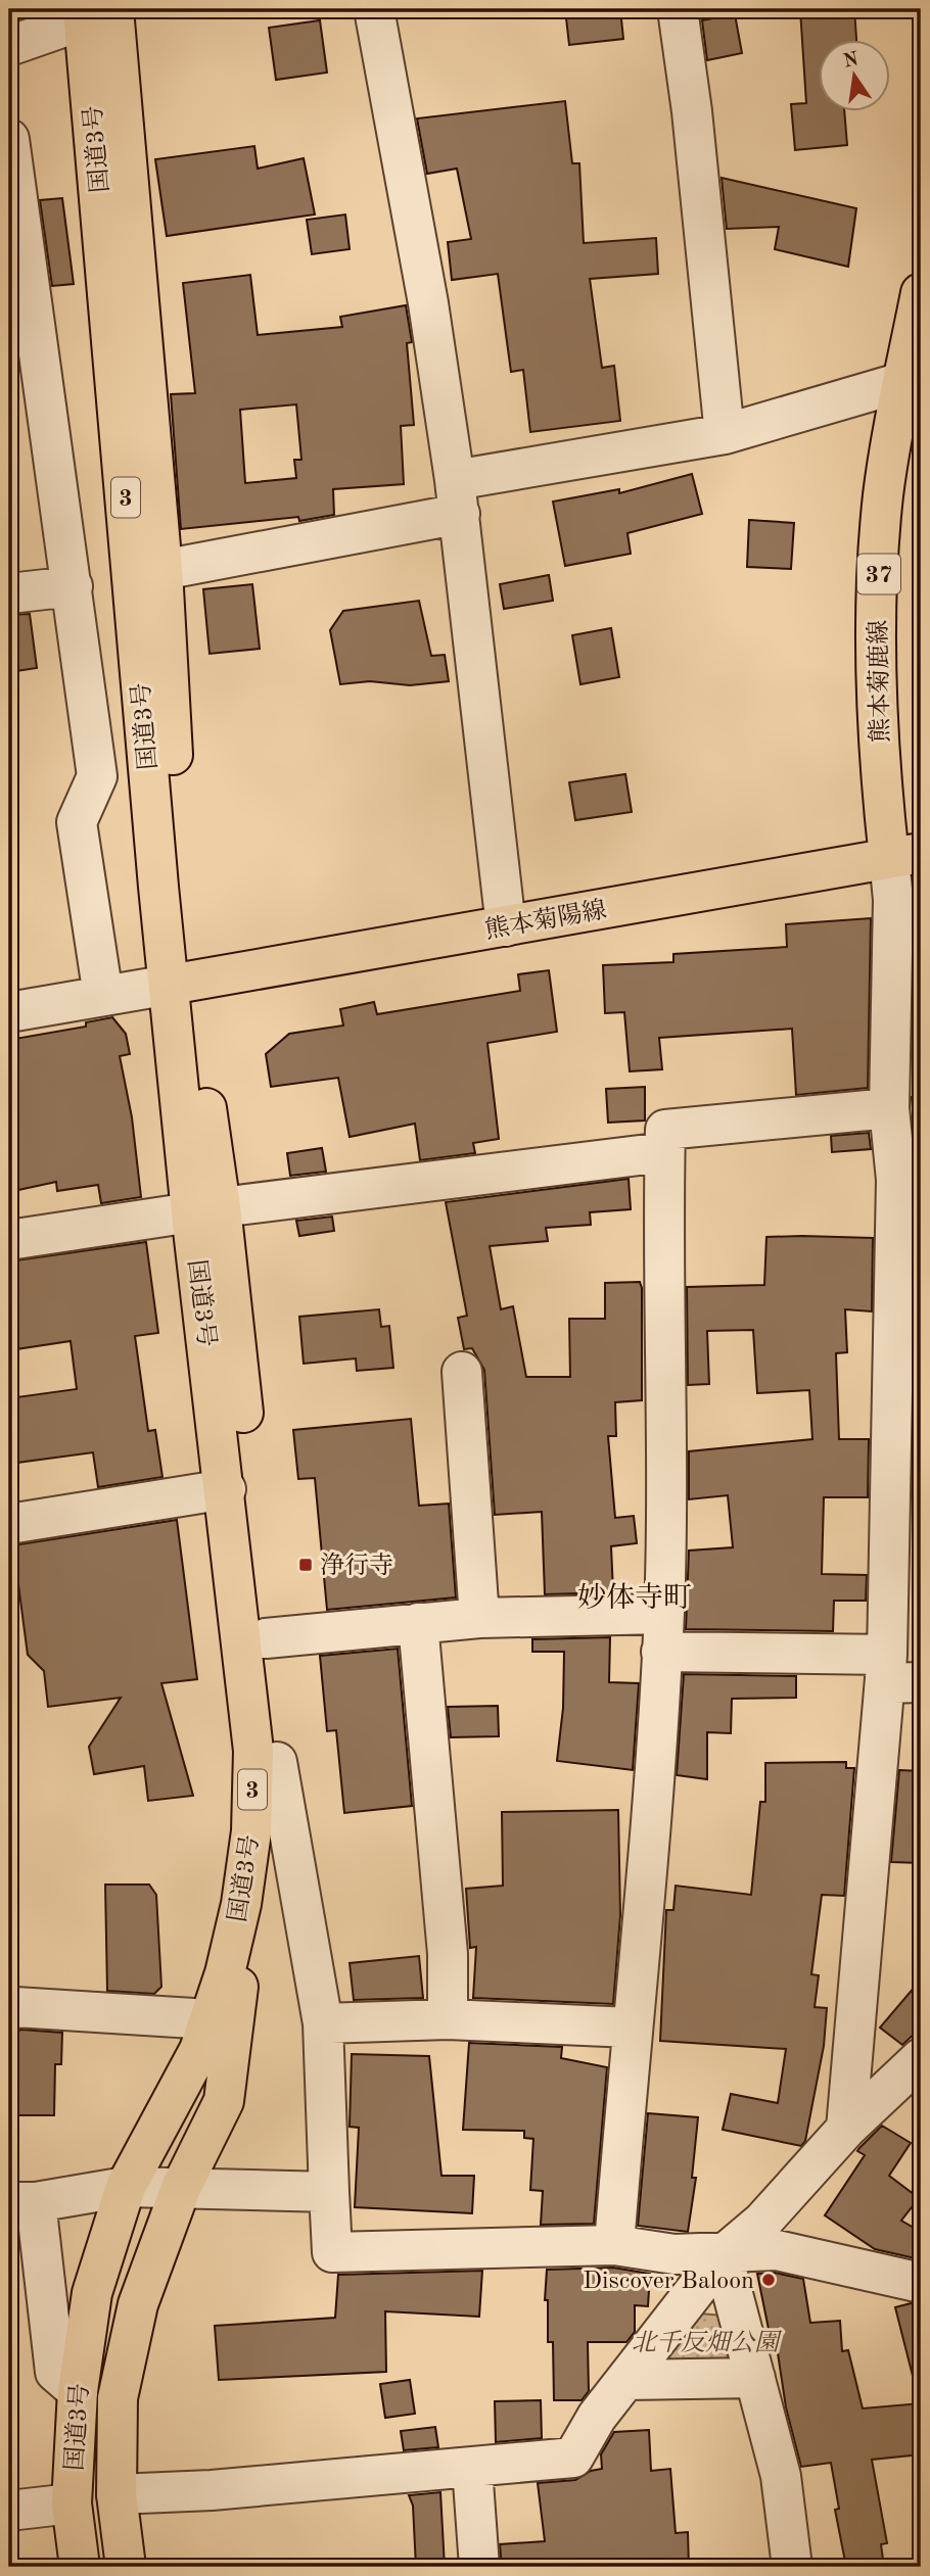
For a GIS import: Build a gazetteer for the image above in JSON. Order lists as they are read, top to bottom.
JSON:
{
  "streets": {
    "main road": [
      "国道3号",
      "3",
      "37",
      "熊本菊鹿線",
      "熊本菊陽線"
    ]
  },
  "crossings": [
    ["国道3号", "熊本菊陽線"],
    ["熊本菊鹿線", "熊本菊陽線"]
  ],
  "districts": ["妙体寺町"],
  "parks": ["北千反畑公園"],
  "places": {
    "transit": ["浄行寺"],
    "other": ["Discover Baloon"]
  },
  "north": "top"
}
